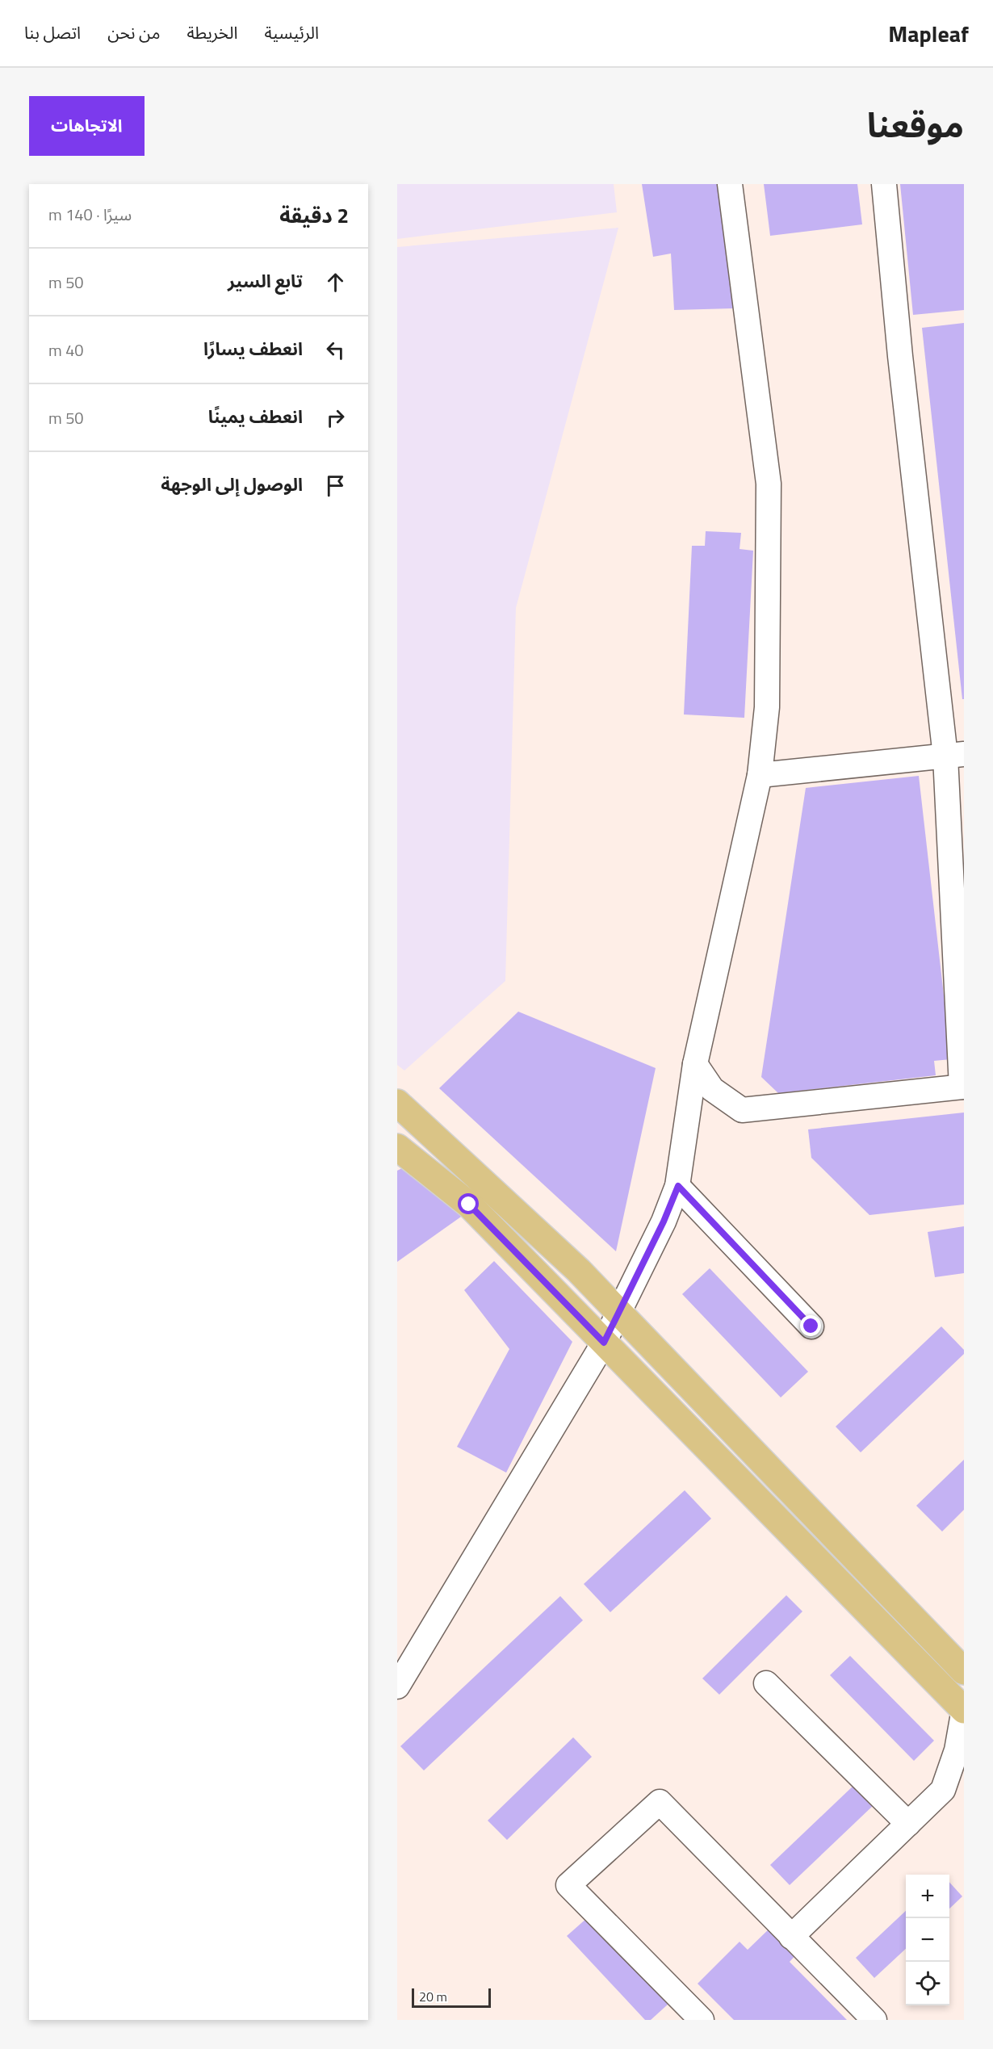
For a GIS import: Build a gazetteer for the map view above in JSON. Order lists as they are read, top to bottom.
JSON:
{
  "scale_bar": "20 m",
  "page": {
    "header": "Mapleaf",
    "nav": [
      "الرئيسية",
      "الخريطة",
      "من نحن",
      "اتصل بنا"
    ],
    "title": "موقعنا",
    "buttons": "الاتجاهات",
    "heading": ["2 دقيقة", "سيرًا · 140 m"],
    "list": [
      ["تابع السير", "50 m"],
      ["انعطف يسارًا", "40 m"],
      ["انعطف يمينًا", "50 m"],
      "الوصول إلى الوجهة"
    ],
    "map_buttons": ["+", "−"],
    "scale": "20 m"
  }
}
